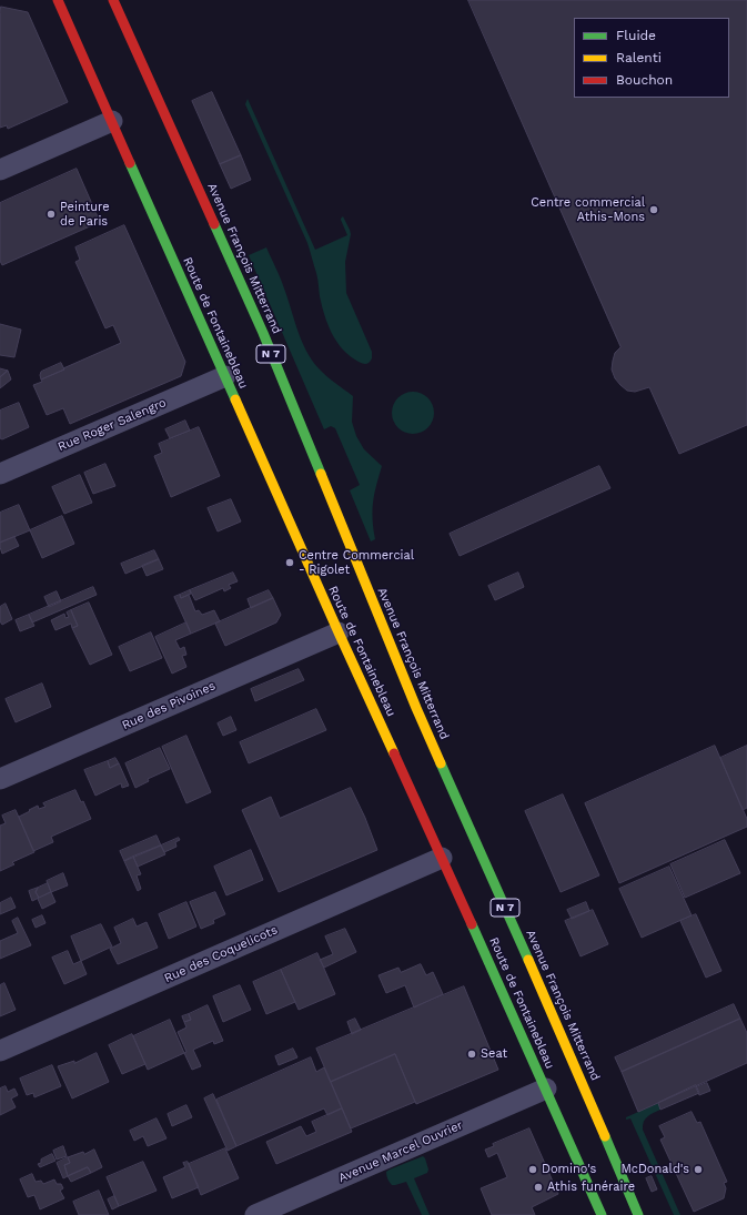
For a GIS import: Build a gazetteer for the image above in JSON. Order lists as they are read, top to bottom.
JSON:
{
  "streets": {
    "main road": ["Avenue François Mitterrand", "Route de Fontainebleau", "N 7"],
    "street": [
      "Rue Roger Salengro",
      "Rue des Pivoines",
      "Rue des Coquelicots",
      "Avenue Marcel Ouvrier"
    ]
  },
  "crossings": [
    ["Route de Fontainebleau", "Rue Roger Salengro"],
    ["Route de Fontainebleau", "Rue des Pivoines"],
    ["Route de Fontainebleau", "Rue des Coquelicots"],
    ["Route de Fontainebleau", "Avenue Marcel Ouvrier"]
  ],
  "places": [
    "Centre commercial Athis-Mons",
    "Peinture de Paris",
    "Centre Commercial - Rigolet",
    "Seat",
    "Domino's",
    "McDonald's",
    "Athis funéraire"
  ],
  "legend": ["Fluide", "Ralenti", "Bouchon"]
}
